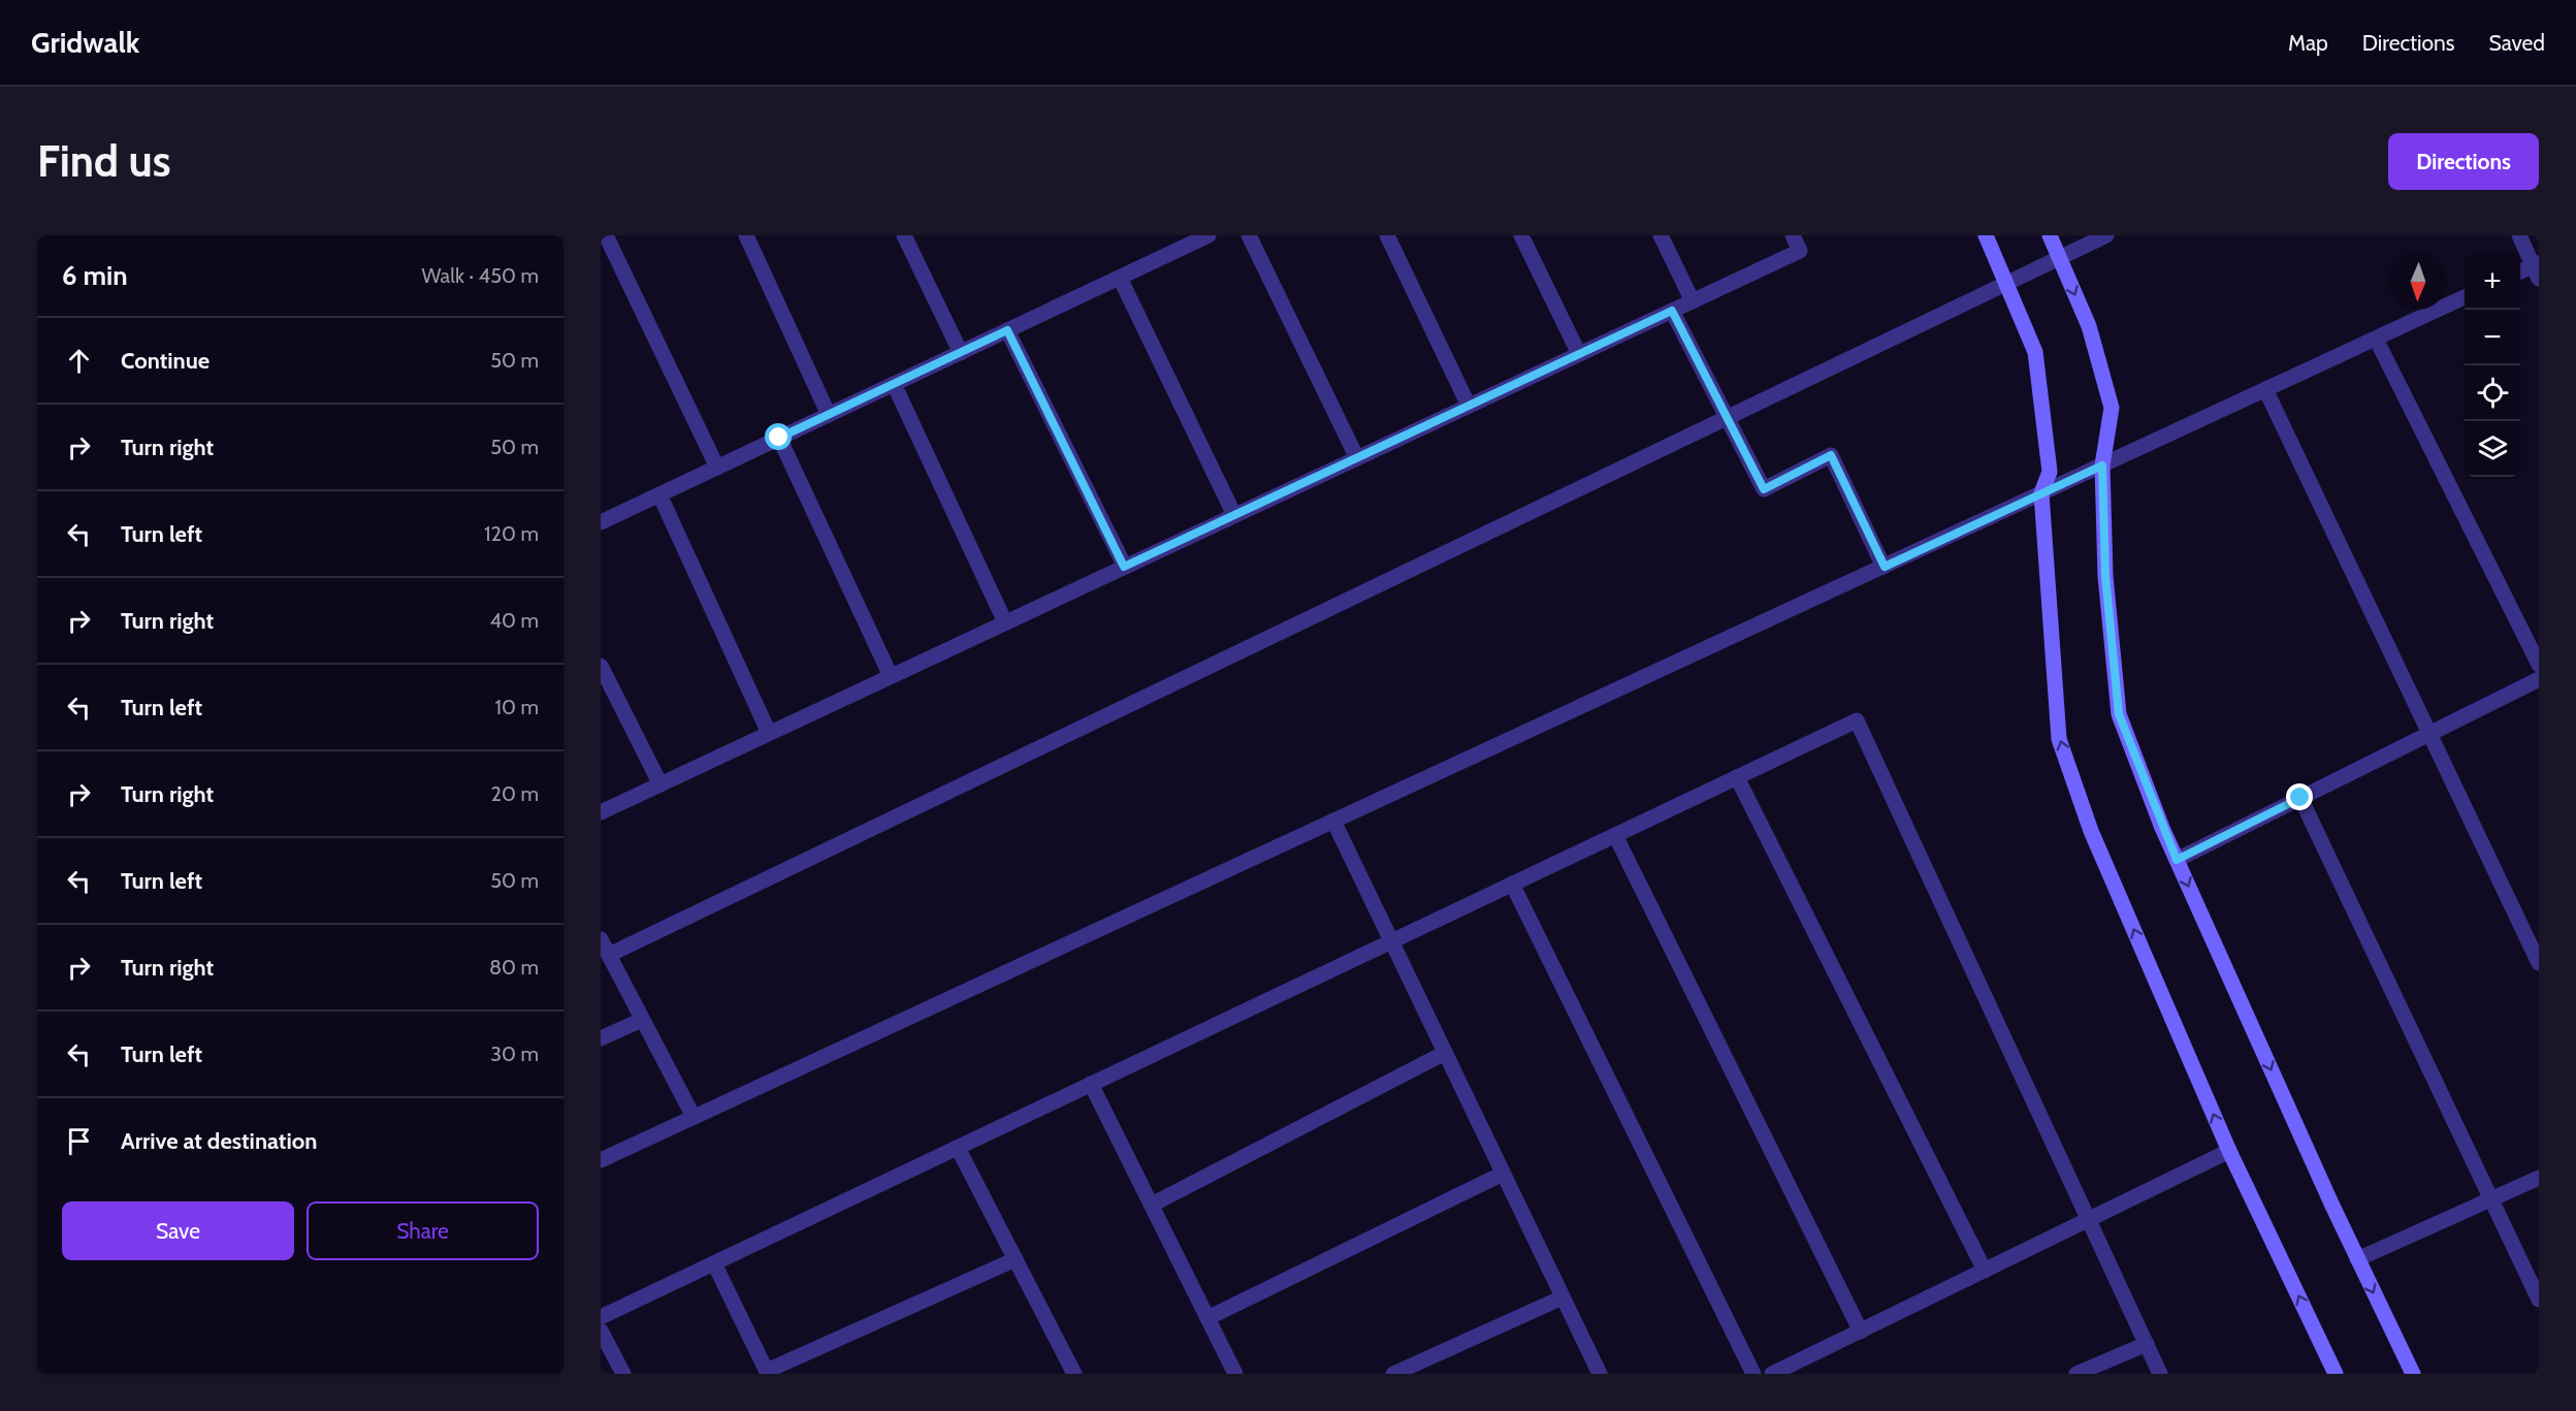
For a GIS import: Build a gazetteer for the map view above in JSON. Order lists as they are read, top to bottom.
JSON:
{
  "north": "bottom",
  "page": {
    "header": "Gridwalk",
    "nav": ["Map", "Directions", "Saved"],
    "buttons": [
      "Directions",
      ["Save", "Share"]
    ],
    "title": "Find us",
    "heading": ["6 min", "Walk · 450 m"],
    "map_buttons": ["+", "−"],
    "list": [
      ["Continue", "50 m"],
      ["Turn right", "50 m"],
      ["Turn left", "120 m"],
      ["Turn right", "40 m"],
      ["Turn left", "10 m"],
      ["Turn right", "20 m"],
      ["Turn left", "50 m"],
      ["Turn right", "80 m"],
      ["Turn left", "30 m"],
      "Arrive at destination"
    ]
  }
}
